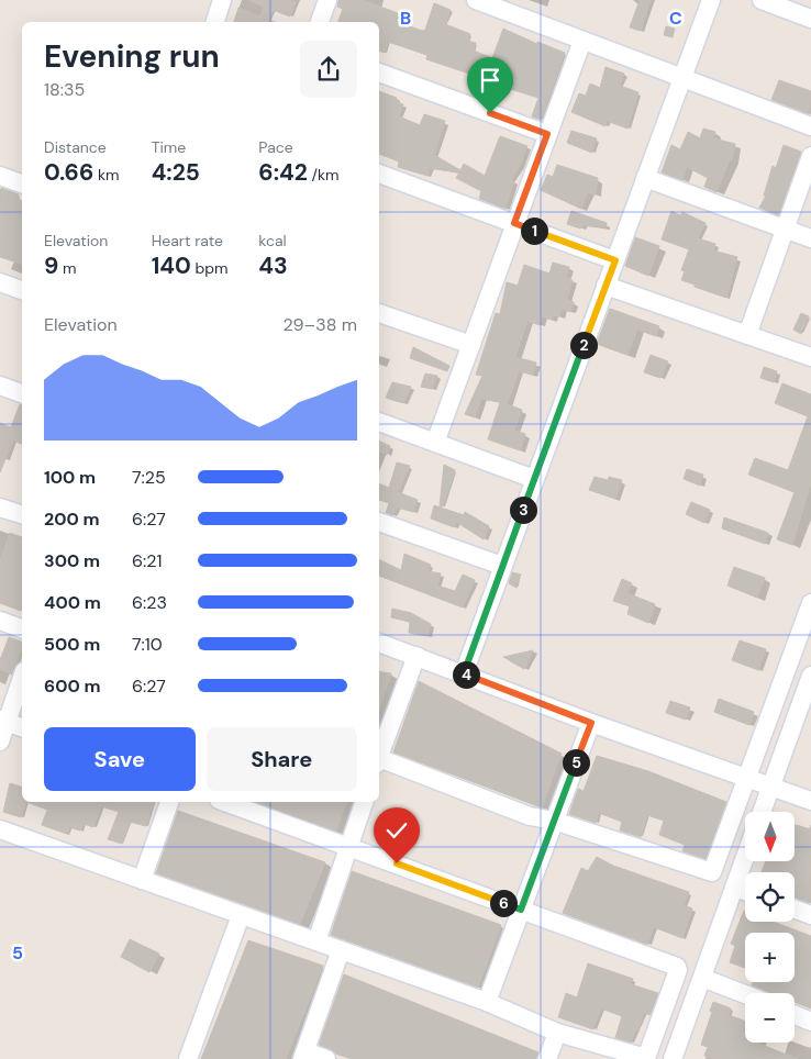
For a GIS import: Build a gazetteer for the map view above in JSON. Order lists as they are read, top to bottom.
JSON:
{
  "north": "bottom",
  "page": {
    "heading": ["Evening run", "18:35"],
    "stats": [
      ["Distance", "0.66 km"],
      ["Time", "4:25"],
      ["Pace", "6:42 /km"],
      ["Elevation", "9 m"],
      ["Heart rate", "140 bpm"],
      ["kcal", "43"]
    ],
    "pins": [
      "1",
      "2",
      "3",
      "4",
      "5",
      "6"
    ],
    "chart": ["Elevation", "29–38 m"],
    "list": [
      {
        "name": "100 m",
        "note": "7:25"
      },
      {
        "name": "200 m",
        "note": "6:27"
      },
      {
        "name": "300 m",
        "note": "6:21"
      },
      {
        "name": "400 m",
        "note": "6:23"
      },
      {
        "name": "500 m",
        "note": "7:10"
      },
      {
        "name": "600 m",
        "note": "6:27"
      }
    ],
    "buttons": ["Save", "Share"],
    "map_buttons": ["+", "−"]
  },
  "grid": {
    "columns": ["B", "C"],
    "rows": ["5"]
  }
}
